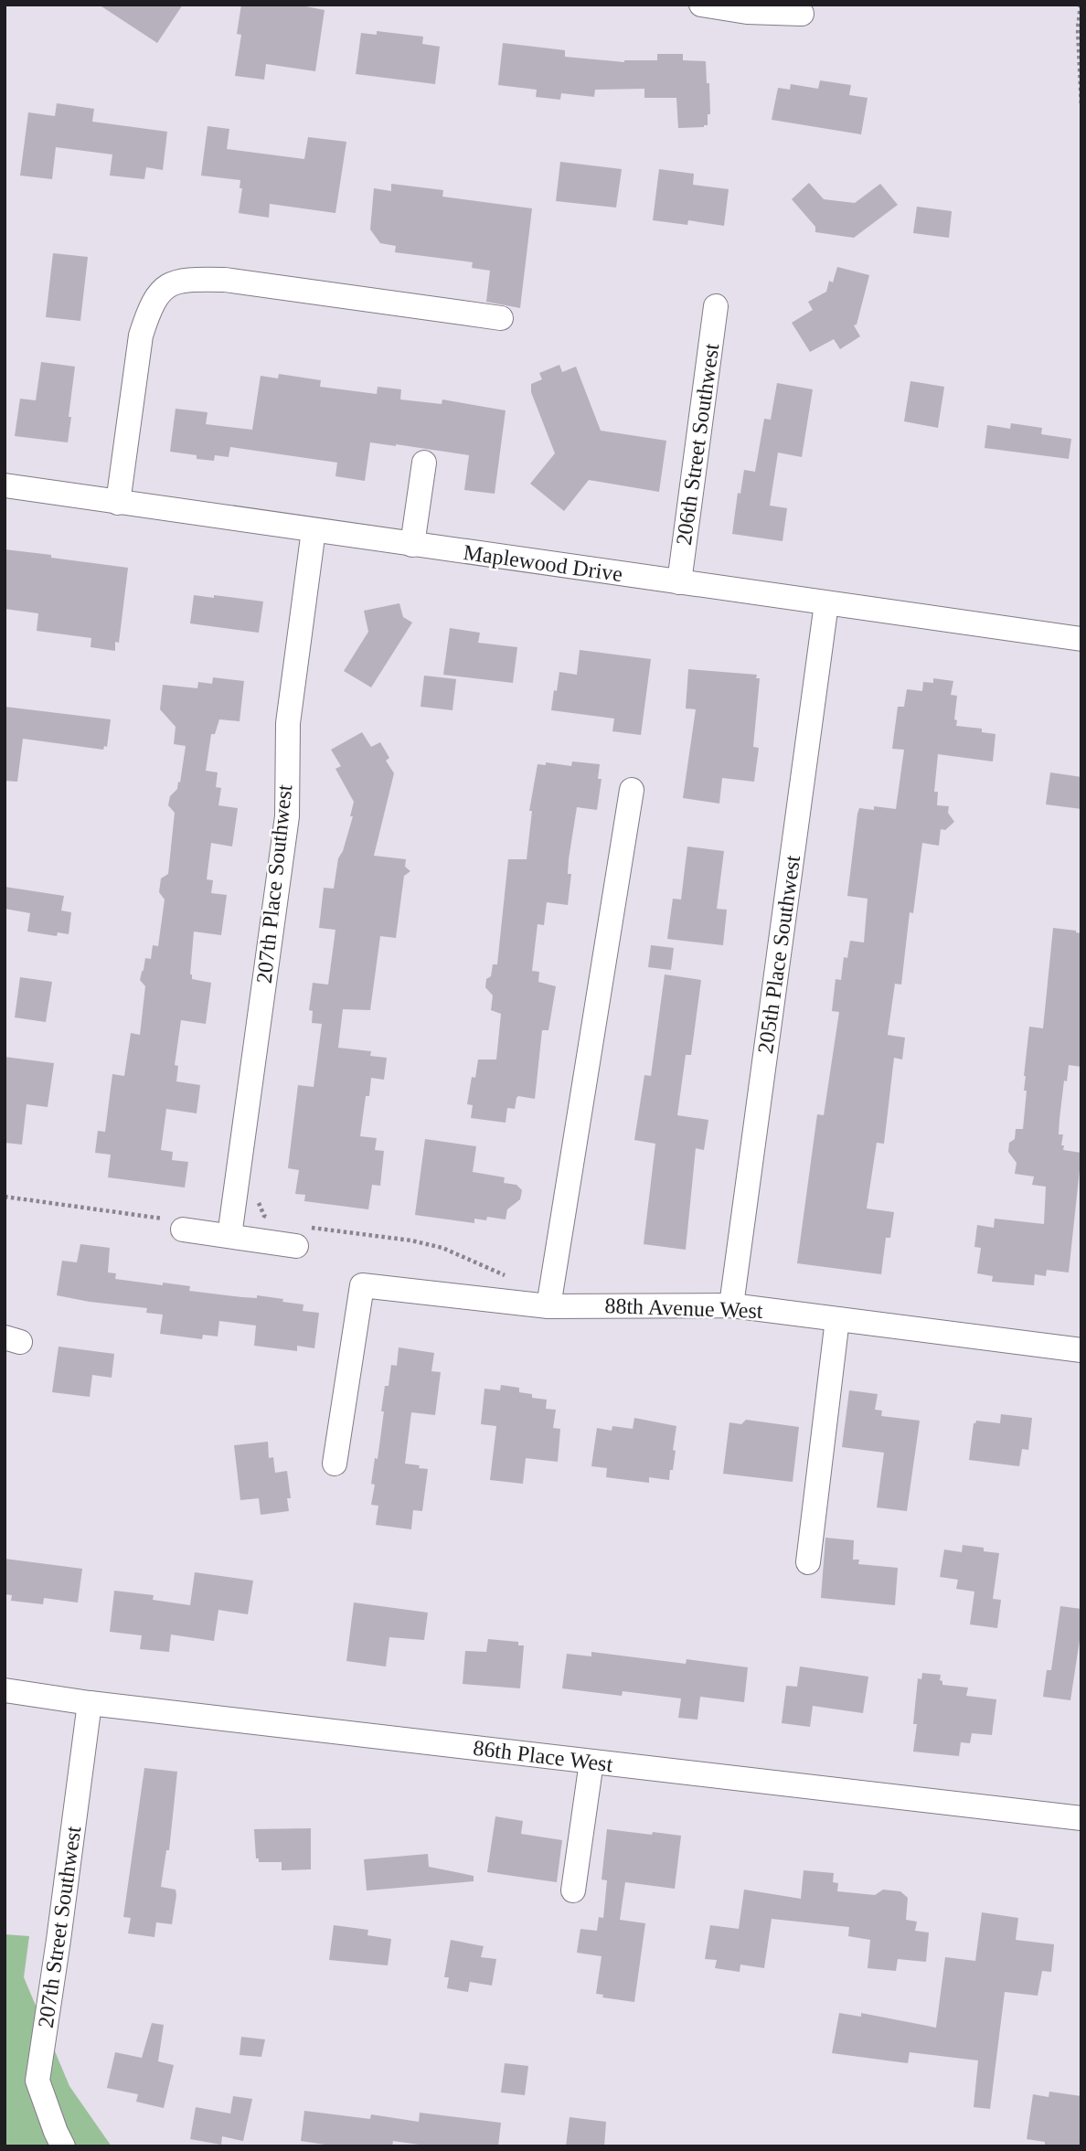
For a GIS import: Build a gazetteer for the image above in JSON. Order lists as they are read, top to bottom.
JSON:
{
  "streets": {
    "street": [
      "206th Street Southwest",
      "Maplewood Drive",
      "207th Place Southwest",
      "205th Place Southwest",
      "88th Avenue West",
      "86th Place West",
      "207th Street Southwest"
    ]
  },
  "crossings": [
    ["206th Street Southwest", "Maplewood Drive"],
    ["Maplewood Drive", "207th Place Southwest"],
    ["Maplewood Drive", "205th Place Southwest"],
    ["205th Place Southwest", "88th Avenue West"],
    ["86th Place West", "207th Street Southwest"]
  ]
}
